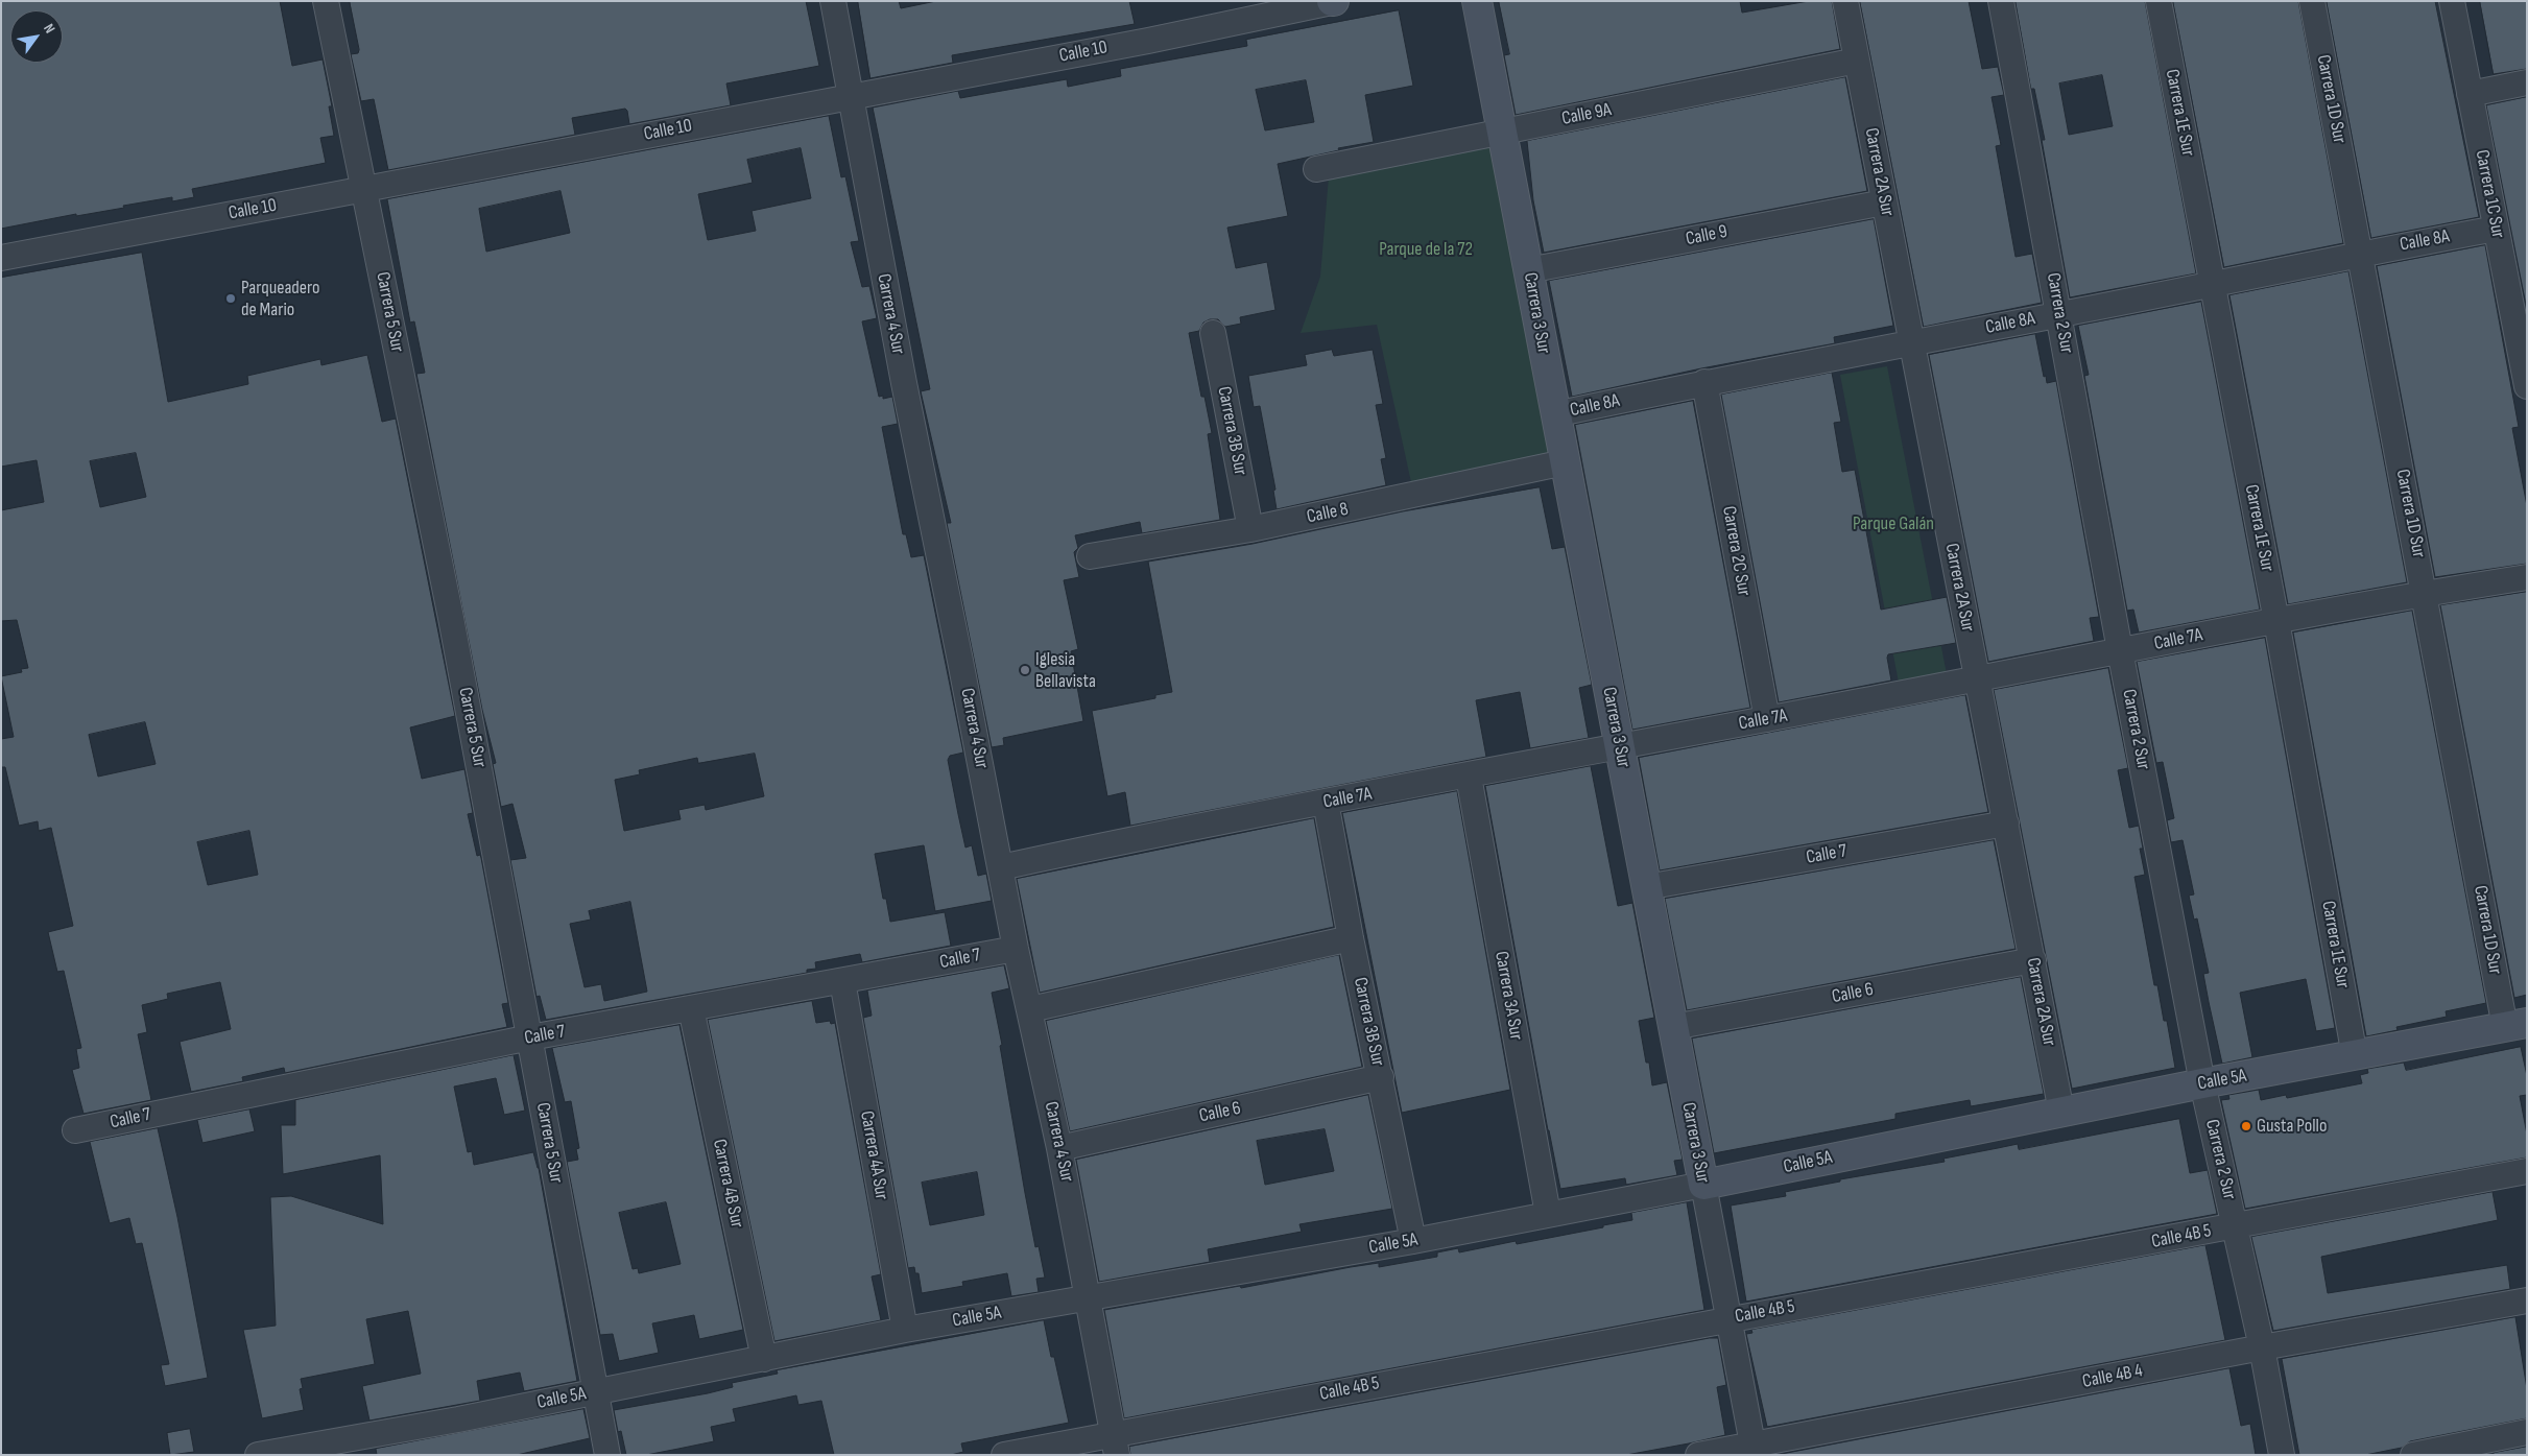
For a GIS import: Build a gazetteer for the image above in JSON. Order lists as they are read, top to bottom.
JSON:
{
  "streets": {
    "street": [
      "Calle 10",
      "Carrera 1D Sur",
      "Carrera 1E Sur",
      "Calle 9A",
      "Carrera 2A Sur",
      "Carrera 1C Sur",
      "Calle 9",
      "Calle 8A",
      "Carrera 5 Sur",
      "Carrera 3 Sur",
      "Carrera 2 Sur",
      "Carrera 4 Sur",
      "Carrera 3B Sur",
      "Calle 8",
      "Carrera 2C Sur",
      "Calle 7A",
      "Calle 7",
      "Calle 6",
      "Carrera 3A Sur",
      "Calle 5A",
      "Carrera 4A Sur",
      "Carrera 4B Sur",
      "Calle 4B 5",
      "Calle 4B 4"
    ]
  },
  "crossings": [
    ["Calle 10", "Carrera 5 Sur"],
    ["Calle 10", "Carrera 4 Sur"],
    ["Carrera 1D Sur", "Calle 8A"],
    ["Carrera 1D Sur", "Calle 7A"],
    ["Carrera 1D Sur", "Calle 5A"],
    ["Carrera 1E Sur", "Calle 8A"],
    ["Carrera 1E Sur", "Calle 7A"],
    ["Carrera 1E Sur", "Calle 5A"],
    ["Calle 9A", "Carrera 2A Sur"],
    ["Calle 9A", "Carrera 3 Sur"],
    ["Carrera 2A Sur", "Calle 9"],
    ["Carrera 2A Sur", "Calle 8A"],
    ["Carrera 2A Sur", "Calle 7A"],
    ["Carrera 2A Sur", "Calle 7"],
    ["Carrera 2A Sur", "Calle 6"],
    ["Carrera 2A Sur", "Calle 5A"],
    ["Carrera 1C Sur", "Calle 8A"],
    ["Calle 9", "Carrera 3 Sur"],
    ["Calle 8A", "Carrera 3 Sur"],
    ["Calle 8A", "Carrera 2 Sur"],
    ["Calle 8A", "Carrera 2C Sur"],
    ["Carrera 5 Sur", "Calle 7"],
    ["Carrera 5 Sur", "Calle 5A"],
    ["Carrera 3 Sur", "Calle 8"],
    ["Carrera 3 Sur", "Calle 7A"],
    ["Carrera 3 Sur", "Calle 7"],
    ["Carrera 3 Sur", "Calle 6"],
    ["Carrera 3 Sur", "Calle 5A"],
    ["Carrera 3 Sur", "Calle 4B 5"],
    ["Carrera 3 Sur", "Calle 4B 4"],
    ["Carrera 2 Sur", "Calle 7A"],
    ["Carrera 2 Sur", "Calle 5A"],
    ["Carrera 2 Sur", "Calle 4B 5"],
    ["Carrera 2 Sur", "Calle 4B 4"],
    ["Carrera 4 Sur", "Calle 7A"],
    ["Carrera 4 Sur", "Calle 7"],
    ["Carrera 4 Sur", "Calle 6"],
    ["Carrera 4 Sur", "Calle 5A"],
    ["Carrera 4 Sur", "Calle 4B 5"],
    ["Carrera 3B Sur", "Calle 8"],
    ["Carrera 3B Sur", "Calle 7A"],
    ["Carrera 3B Sur", "Calle 6"],
    ["Carrera 3B Sur", "Calle 5A"],
    ["Carrera 2C Sur", "Calle 7A"],
    ["Calle 7A", "Carrera 3A Sur"],
    ["Calle 7", "Carrera 4A Sur"],
    ["Calle 7", "Carrera 4B Sur"],
    ["Carrera 3A Sur", "Calle 5A"],
    ["Calle 5A", "Carrera 4A Sur"],
    ["Calle 5A", "Carrera 4B Sur"]
  ],
  "parks": ["Parque de la 72", "Parque Galán"],
  "places": ["Parqueadero de Mario", "Iglesia Bellavista", "Gusta Pollo"],
  "north": "top right"
}
